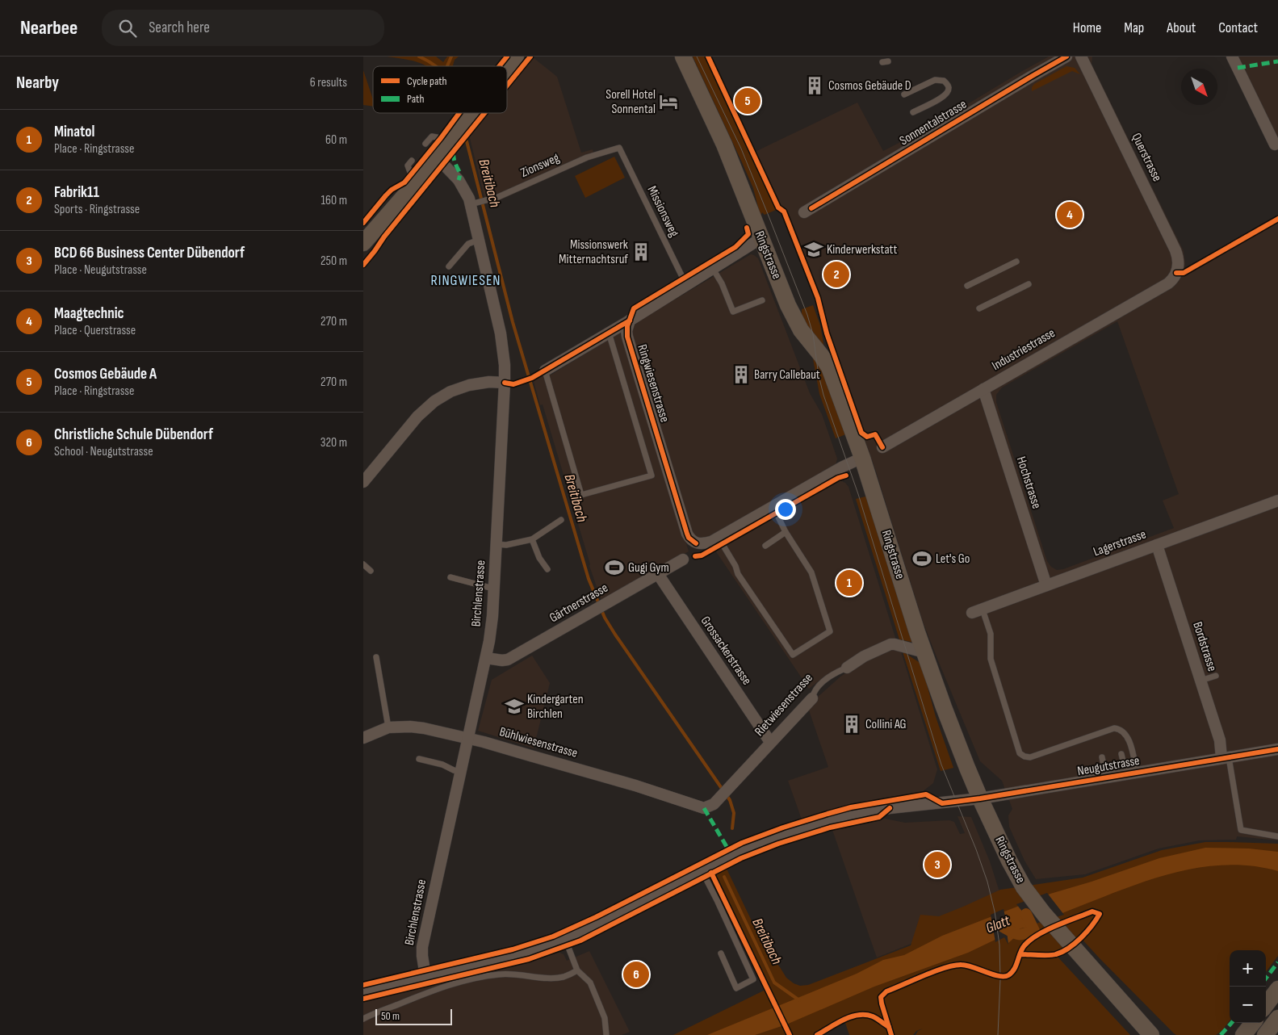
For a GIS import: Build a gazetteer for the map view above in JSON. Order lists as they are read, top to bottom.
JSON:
{
  "streets": {
    "main road": ["Ringstrasse"],
    "street": [
      "Sonnentalstrasse",
      "Querstrasse",
      "Industriestrasse",
      "Ringwiesenstrasse",
      "Hochstrasse",
      "Lagerstrasse",
      "Birchlenstrasse",
      "Gärtnerstrasse",
      "Bordstrasse",
      "Grossackerstrasse",
      "Rietwiesenstrasse",
      "Bühlwiesenstrasse",
      "Neugutstrasse"
    ],
    "lane": ["Zionsweg", "Missionsweg"]
  },
  "crossings": [
    ["Querstrasse", "Industriestrasse"],
    ["Zionsweg", "Missionsweg"],
    ["Zionsweg", "Birchlenstrasse"],
    ["Ringstrasse", "Rietwiesenstrasse"],
    ["Ringstrasse", "Neugutstrasse"],
    ["Industriestrasse", "Hochstrasse"],
    ["Hochstrasse", "Lagerstrasse"],
    ["Lagerstrasse", "Bordstrasse"],
    ["Birchlenstrasse", "Gärtnerstrasse"],
    ["Birchlenstrasse", "Bühlwiesenstrasse"],
    ["Birchlenstrasse", "Neugutstrasse"],
    ["Gärtnerstrasse", "Grossackerstrasse"],
    ["Bordstrasse", "Neugutstrasse"],
    ["Grossackerstrasse", "Rietwiesenstrasse"],
    ["Rietwiesenstrasse", "Bühlwiesenstrasse"]
  ],
  "districts": ["RINGWIESEN"],
  "water": ["Breitibach", "Glatt"],
  "places": {
    "building": [
      "Cosmos Gebäude D",
      "Missionswerk Mitternachtsruf",
      "Barry Callebaut",
      "Collini AG"
    ],
    "hotel": ["Sorell Hotel Sonnental"],
    "school or university": ["Kinderwerkstatt", "Kindergarten Birchlen"],
    "sports": ["Let's Go", "Gugi Gym"]
  },
  "legend": ["Cycle path", "Path"],
  "scale_bar": "50 m",
  "north": "bottom right",
  "page": {
    "header": "Nearbee",
    "search": "Search here",
    "nav": [
      "Home",
      "Map",
      "About",
      "Contact"
    ],
    "heading": ["Nearby", "6 results"],
    "pins": [
      "5",
      "4",
      "2",
      "1",
      "3",
      "6"
    ],
    "list": [
      {
        "mark": "1",
        "name": "Minatol",
        "note": "Place · Ringstrasse",
        "value": "60 m"
      },
      {
        "mark": "2",
        "name": "Fabrik11",
        "note": "Sports · Ringstrasse",
        "value": "160 m"
      },
      {
        "mark": "3",
        "name": "BCD 66 Business Center Dübendorf",
        "note": "Place · Neugutstrasse",
        "value": "250 m"
      },
      {
        "mark": "4",
        "name": "Maagtechnic",
        "note": "Place · Querstrasse",
        "value": "270 m"
      },
      {
        "mark": "5",
        "name": "Cosmos Gebäude A",
        "note": "Place · Ringstrasse",
        "value": "270 m"
      },
      {
        "mark": "6",
        "name": "Christliche Schule Dübendorf",
        "note": "School · Neugutstrasse",
        "value": "320 m"
      }
    ],
    "map_buttons": ["+", "−"],
    "scale": "50 m"
  }
}
